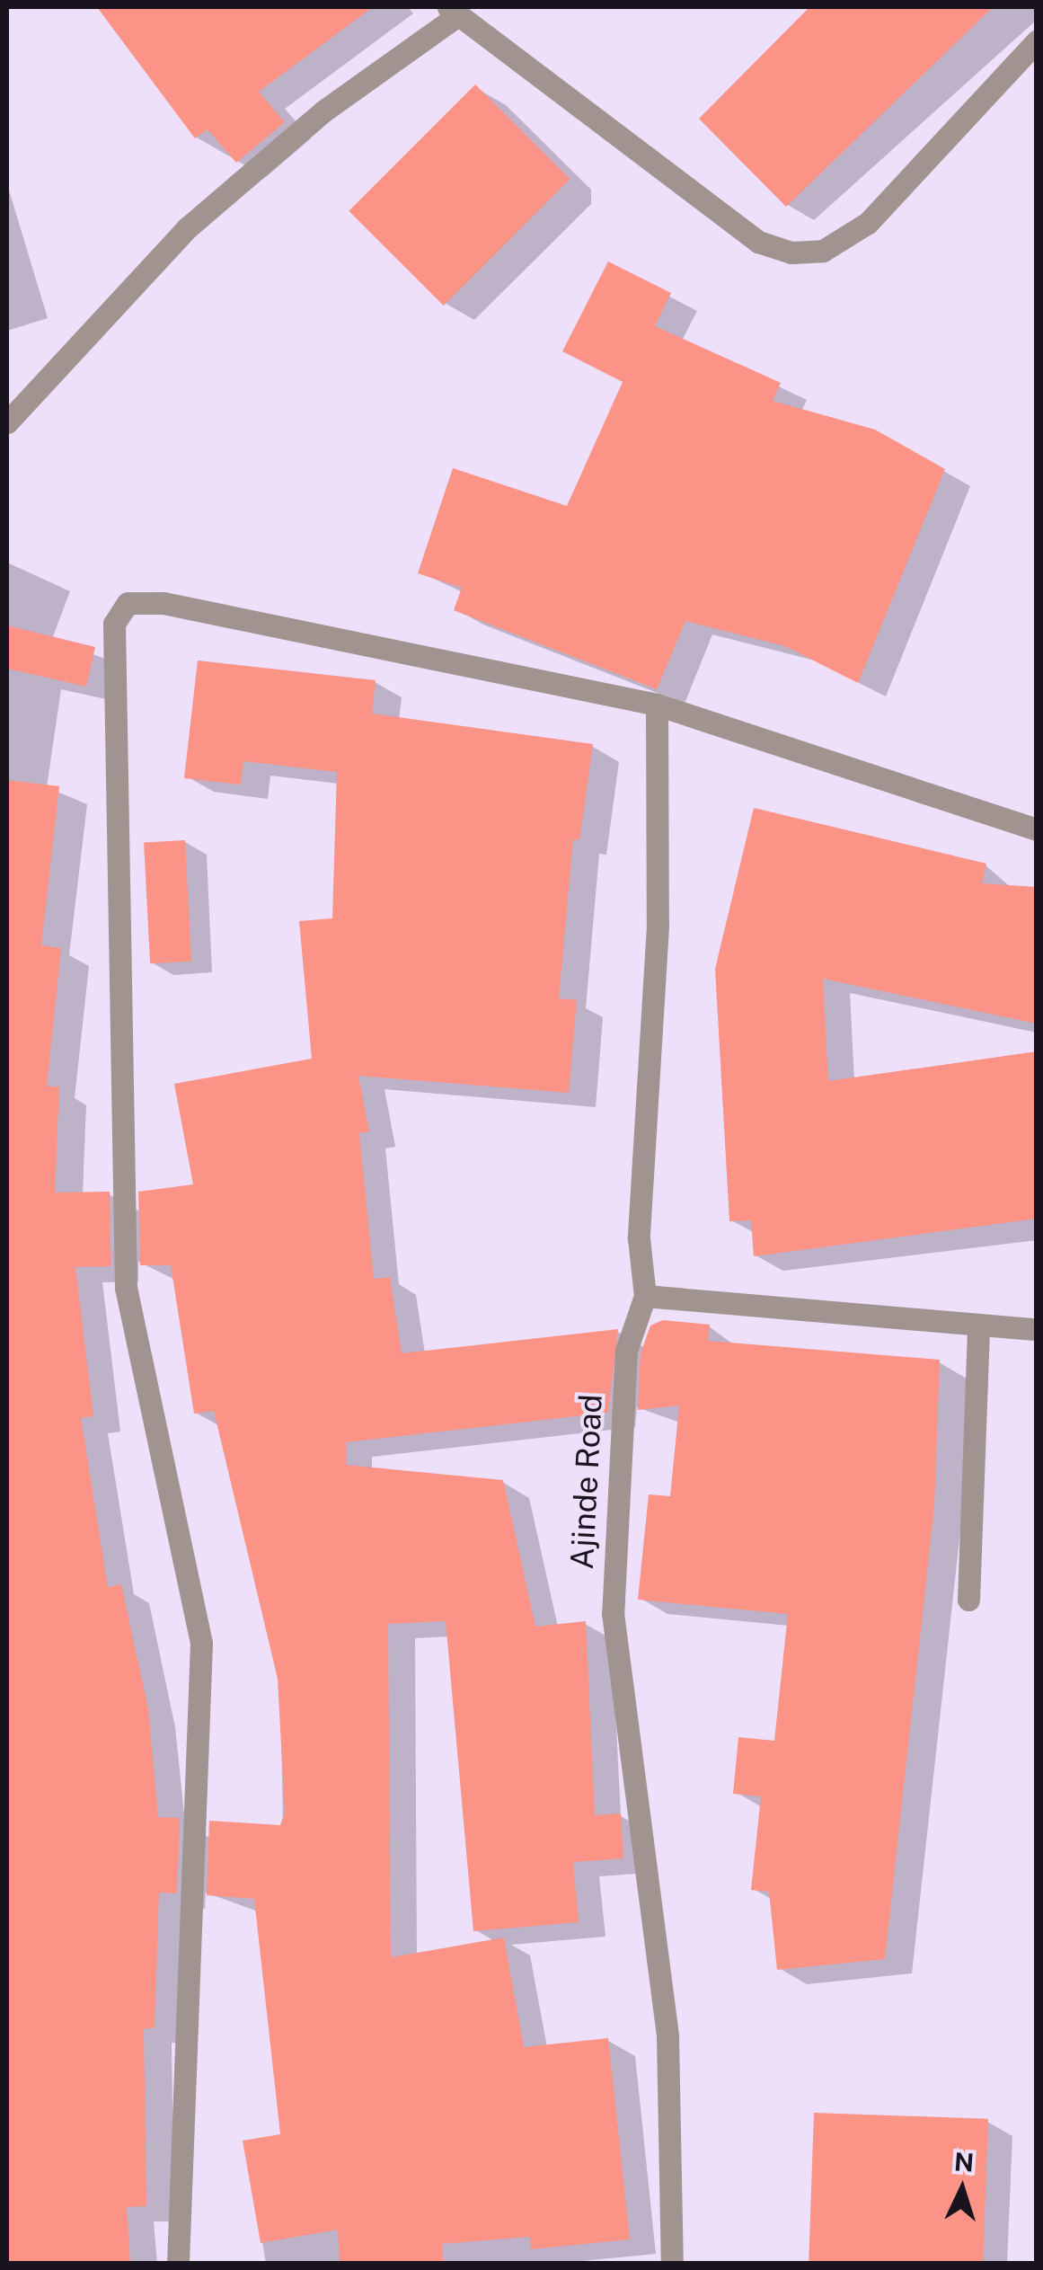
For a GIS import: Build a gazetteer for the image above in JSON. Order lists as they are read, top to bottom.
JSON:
{
  "streets": {
    "street": ["Ajinde Road"]
  },
  "north": "top"
}
